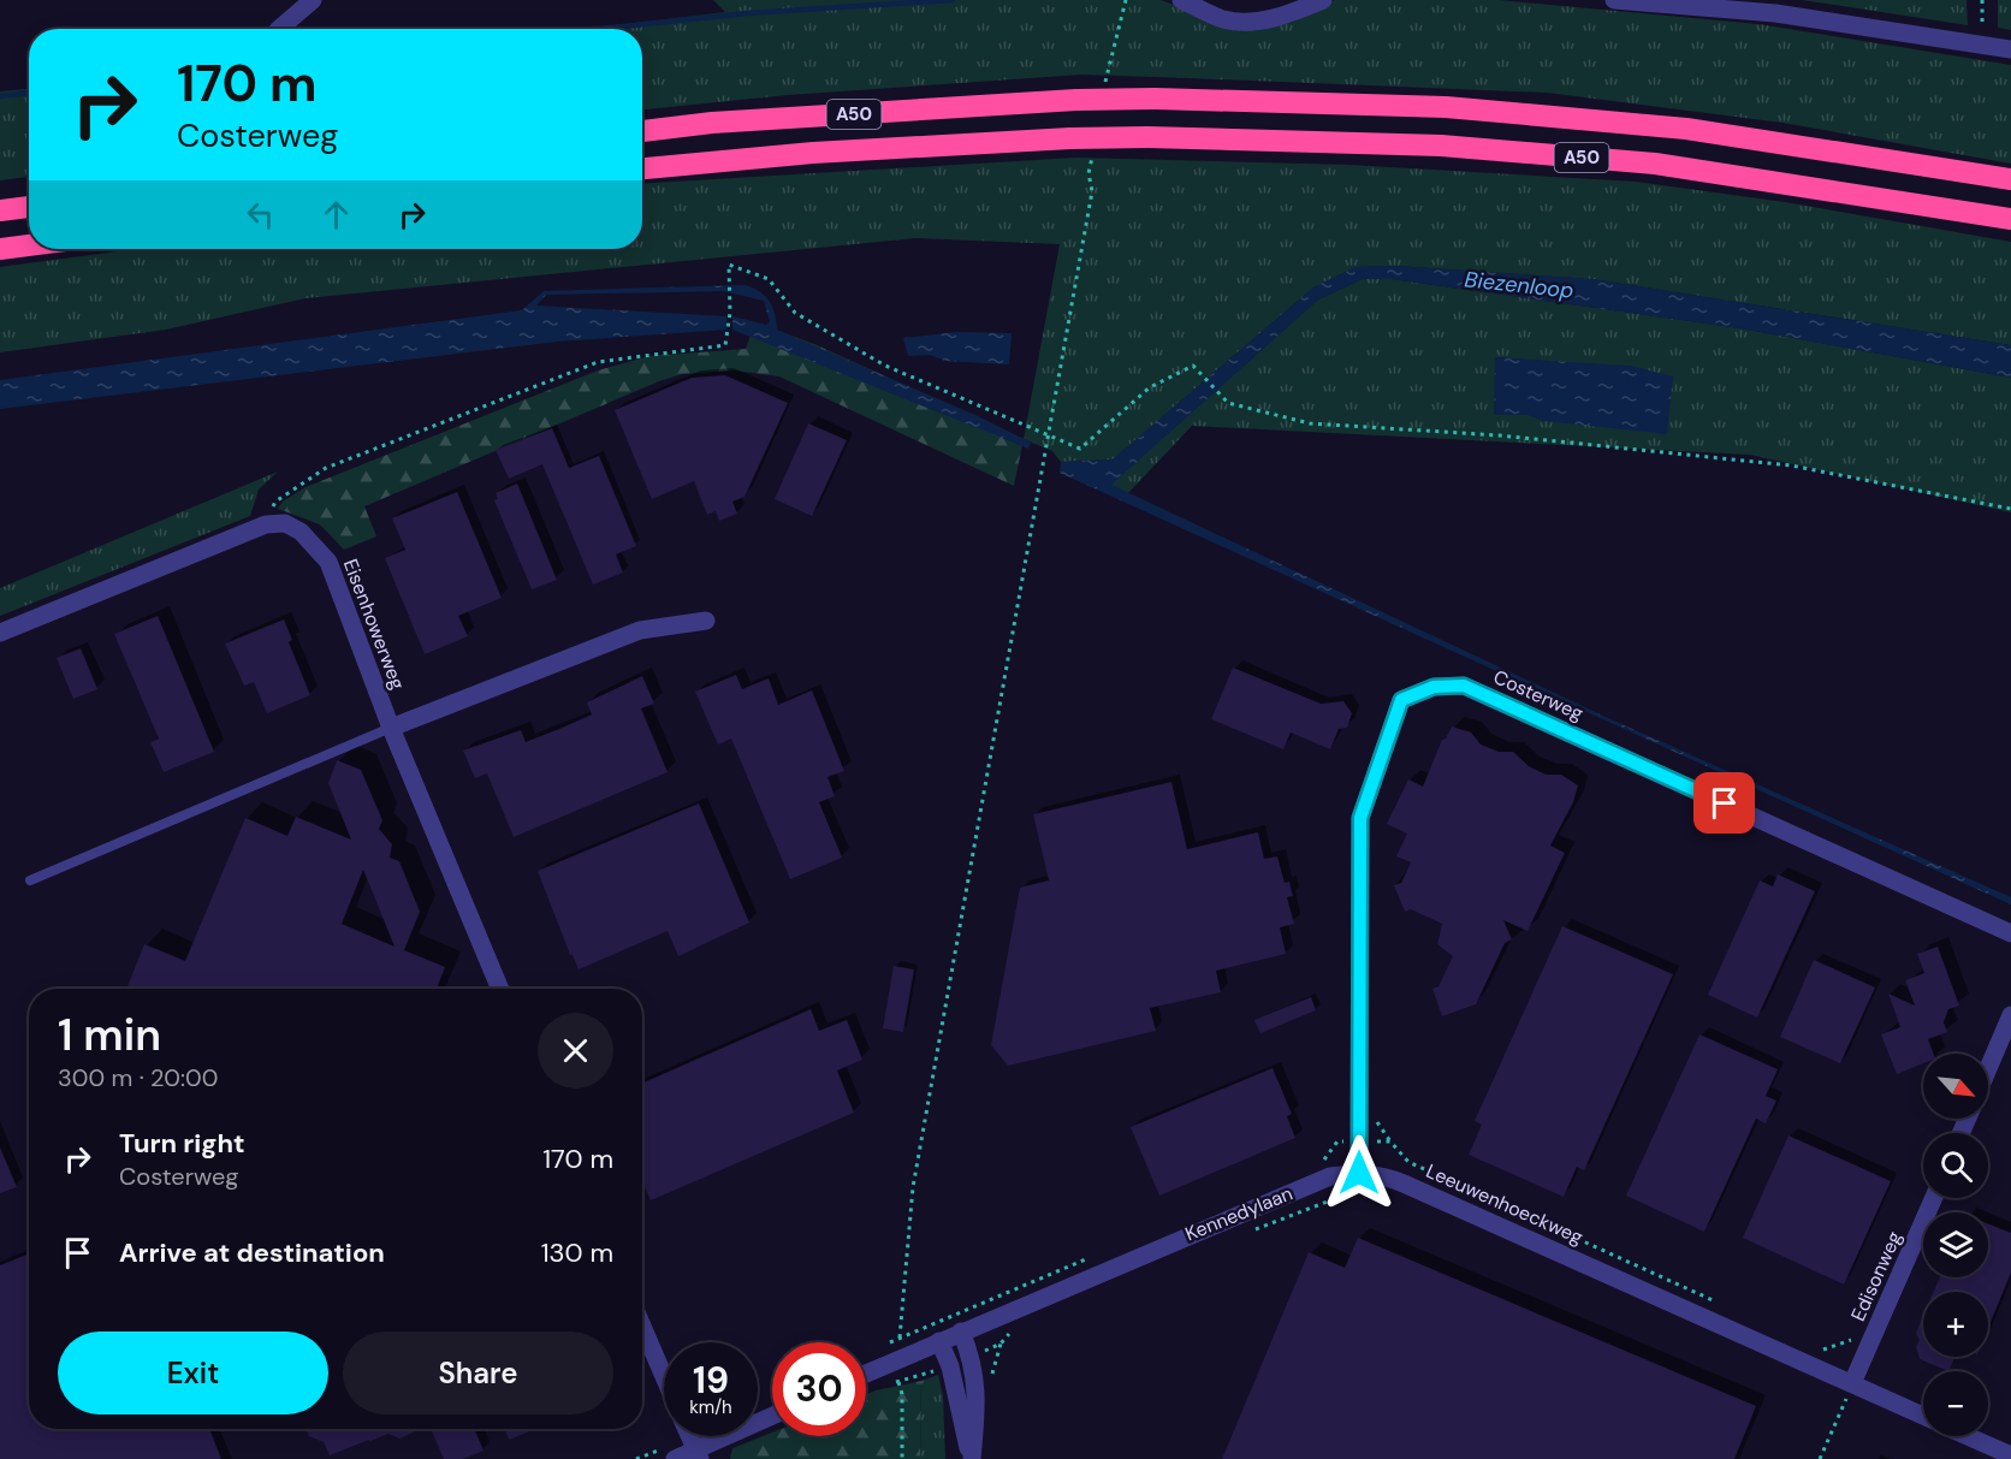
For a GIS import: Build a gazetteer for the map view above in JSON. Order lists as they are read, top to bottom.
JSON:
{
  "streets": {
    "highway": ["A50"],
    "street": [
      "Eisenhowerweg",
      "Costerweg",
      "Leeuwenhoeckweg",
      "Edisonweg"
    ],
    "path": ["Kennedylaan"]
  },
  "crossings": [
    ["Costerweg", "Leeuwenhoeckweg"],
    ["Leeuwenhoeckweg", "Edisonweg"]
  ],
  "water": ["Biezenloop"],
  "north": "bottom right",
  "page": {
    "turn": ["170 m", "Costerweg"],
    "heading": ["1 min", "300 m · 20:00"],
    "map_buttons": ["+", "−"],
    "list": [
      {
        "name": "Turn right",
        "note": "Costerweg",
        "value": "170 m"
      },
      {
        "name": "Arrive at destination",
        "value": "130 m"
      }
    ],
    "buttons": ["Exit", "Share"],
    "speed": "19 km/h",
    "limit": "30"
  }
}
